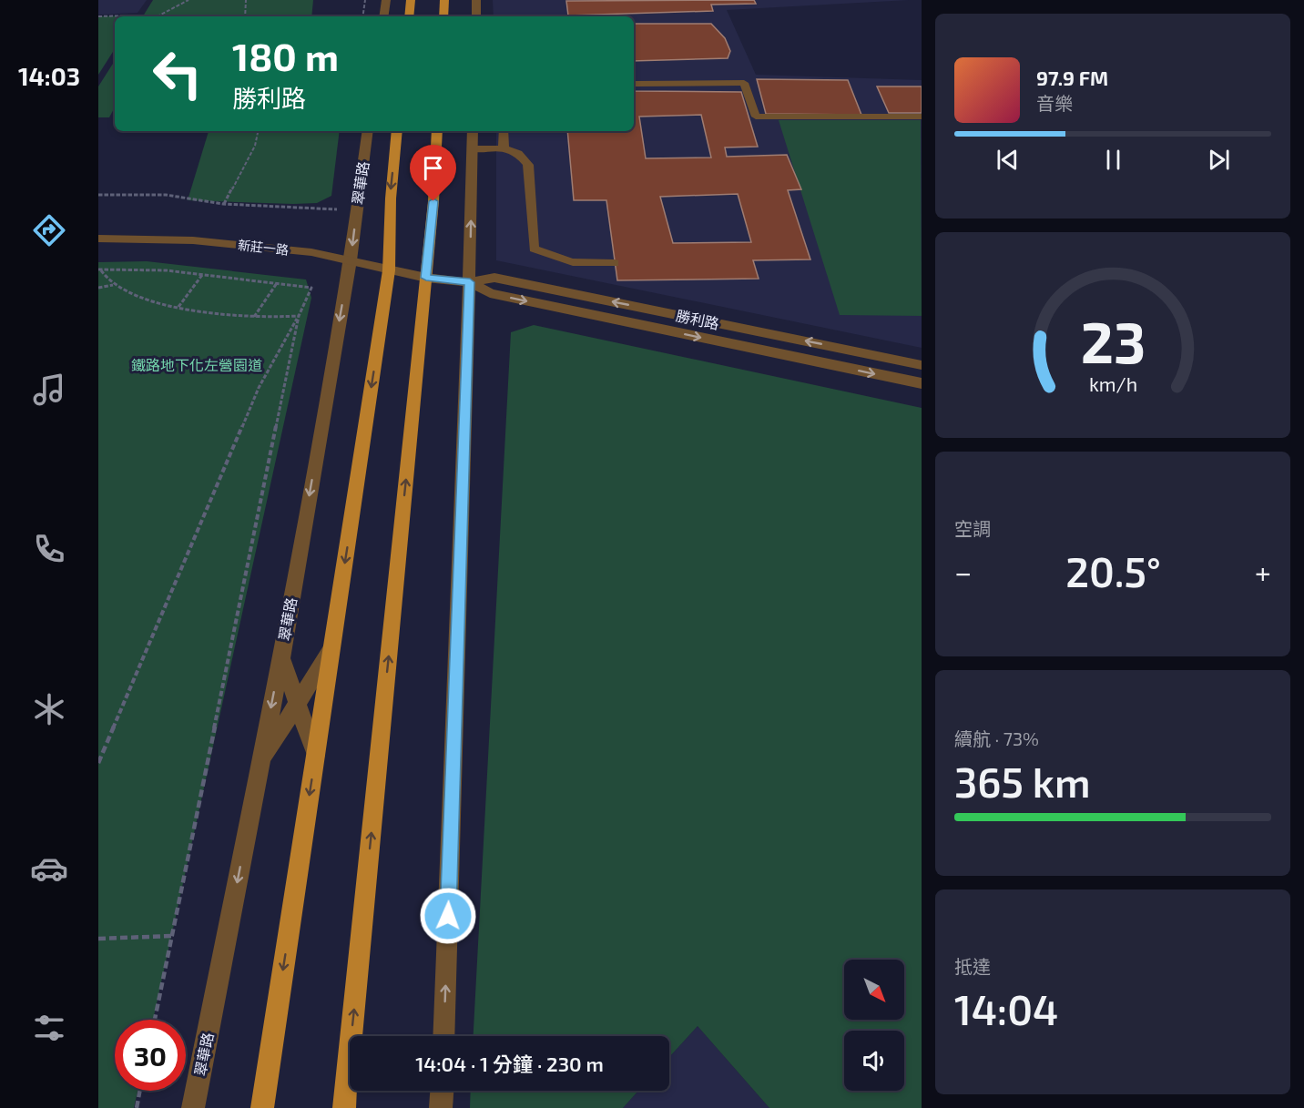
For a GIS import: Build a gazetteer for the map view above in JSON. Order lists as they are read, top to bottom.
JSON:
{
  "streets": {
    "main road": ["翠華路"],
    "street": ["新莊一路", "勝利路"]
  },
  "crossings": [
    ["翠華路", "新莊一路"],
    ["新莊一路", "勝利路"]
  ],
  "parks": ["鐵路地下化左營園道"],
  "north": "bottom right",
  "page": {
    "tabs": "14:03",
    "turn": ["180 m", "勝利路"],
    "song": ["97.9 FM", "音樂"],
    "tile": [
      "空調",
      ["續航 · 73%", "365 km"],
      ["抵達", "14:04"]
    ],
    "heat": ["−", "20.5°", "+"],
    "limit": "30",
    "trip": "14:04 · 1 分鐘 · 230 m",
    "gauge": ["23", "km/h"]
  }
}
